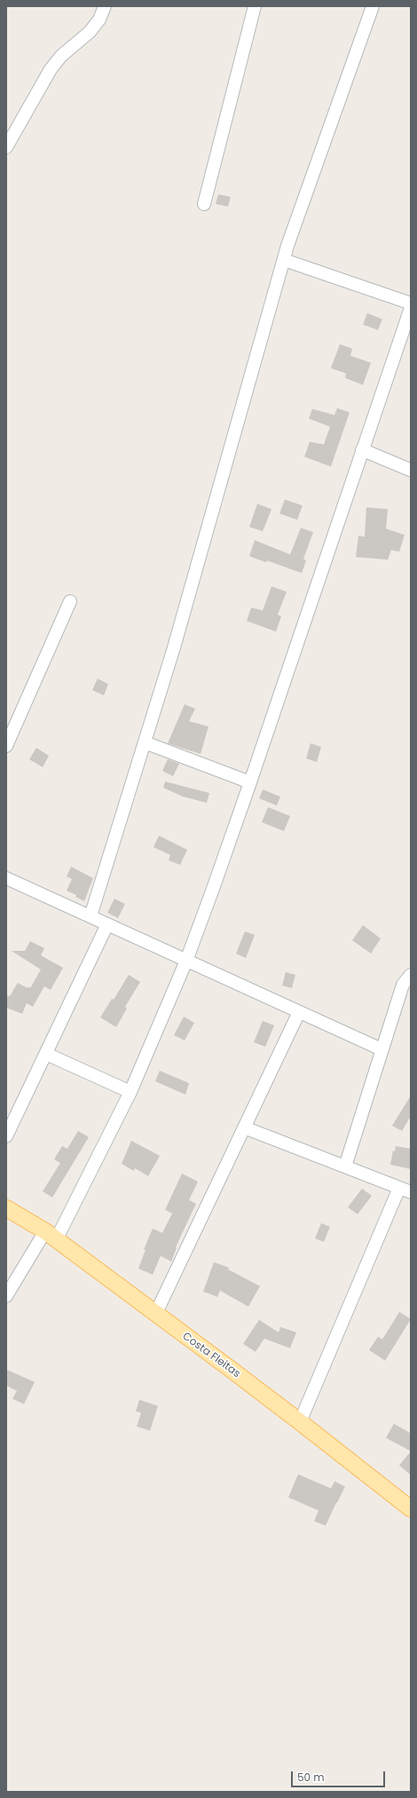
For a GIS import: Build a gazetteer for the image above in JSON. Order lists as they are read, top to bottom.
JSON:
{
  "streets": {
    "main road": ["Costa Fleitas"]
  },
  "scale_bar": "50 m"
}
